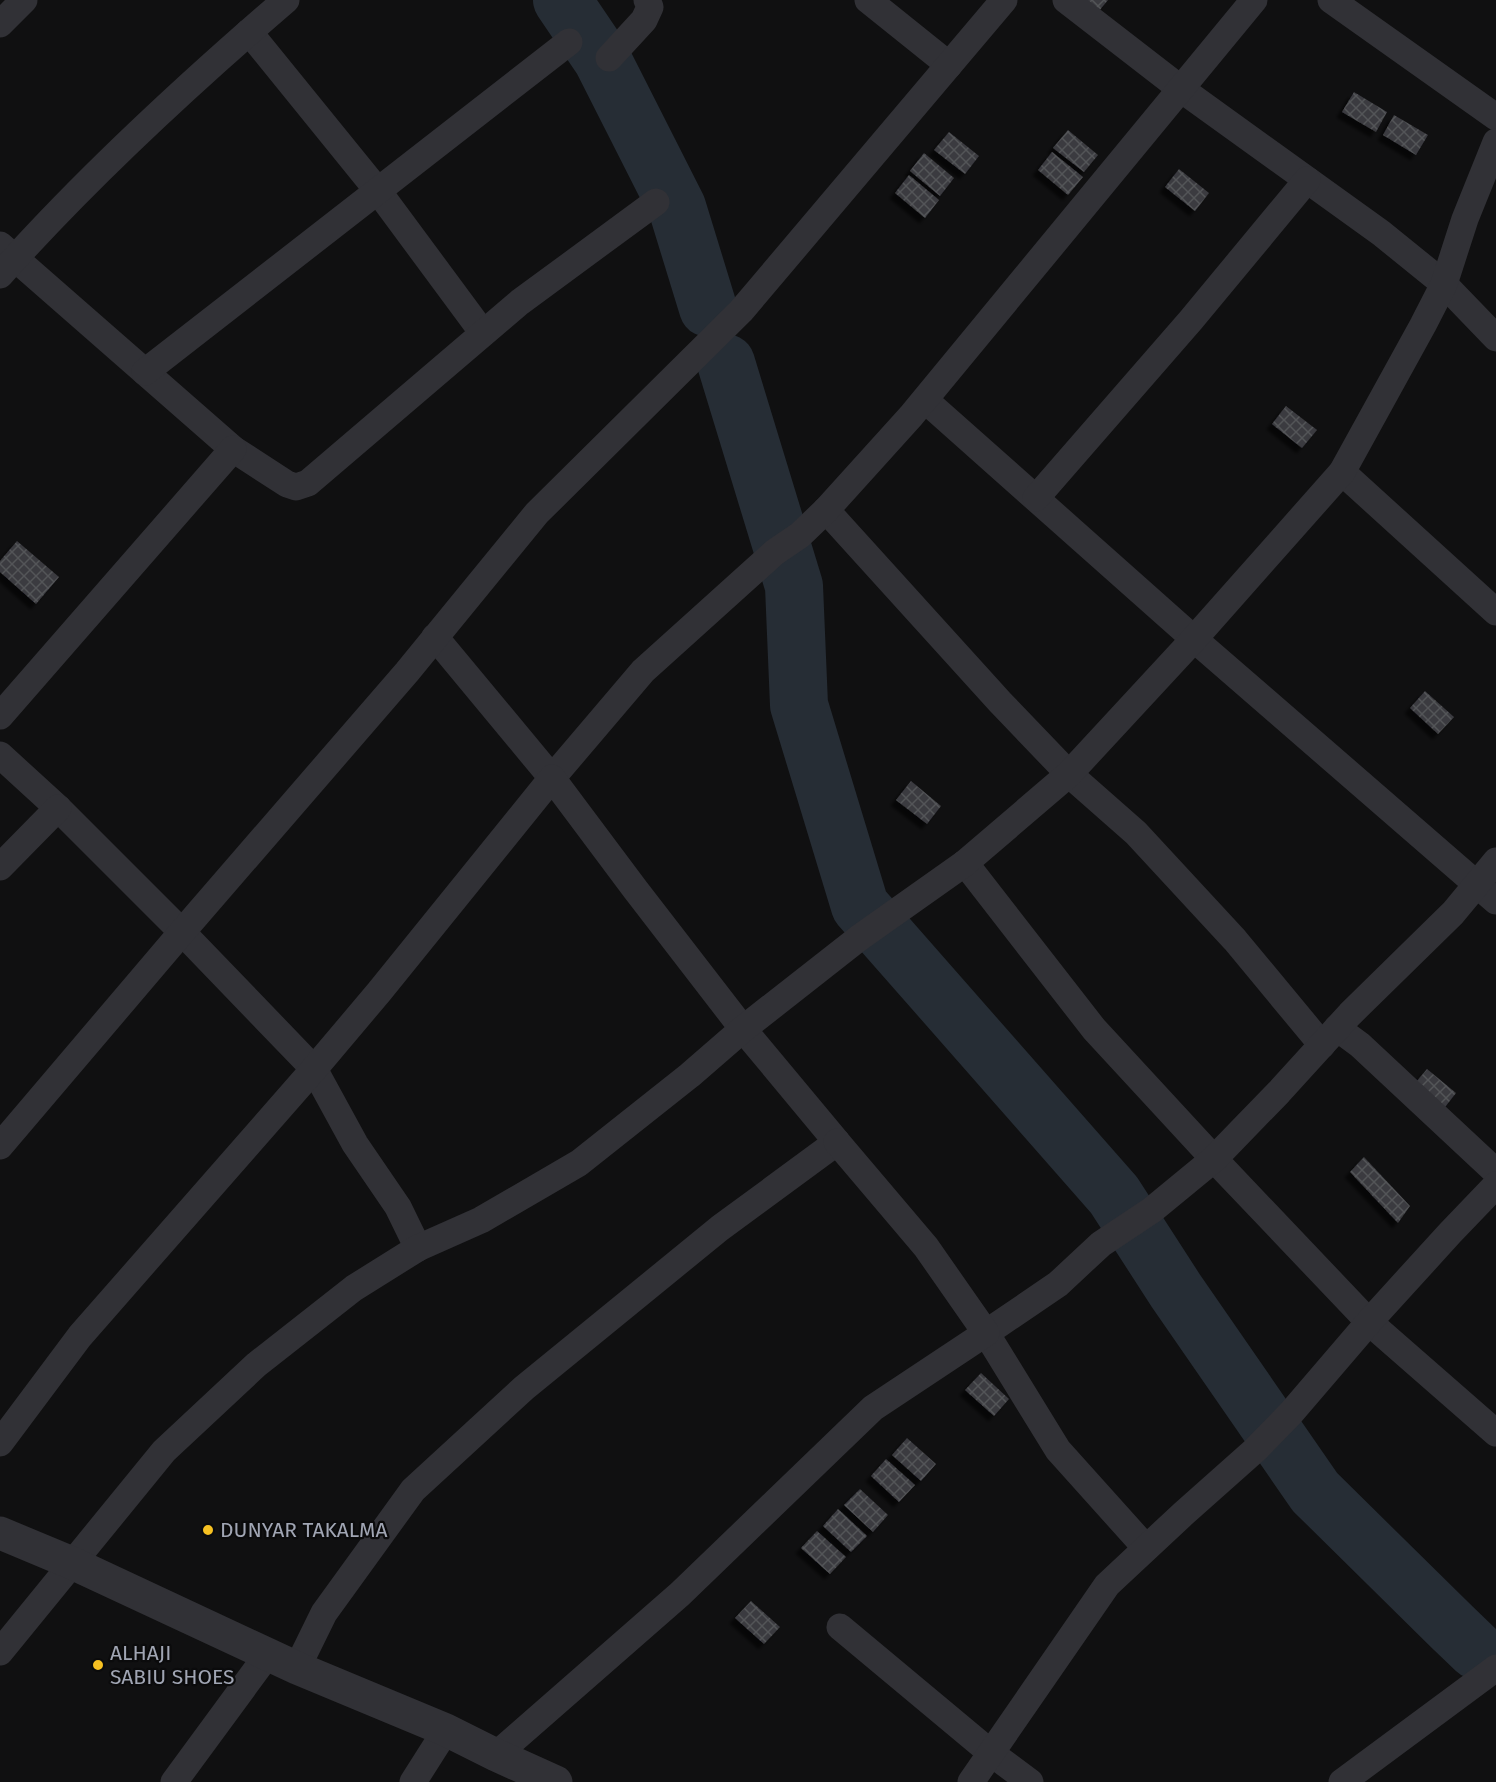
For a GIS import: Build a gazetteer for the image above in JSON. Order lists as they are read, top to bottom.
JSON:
{
  "places": ["DUNYAR TAKALMA", "ALHAJI SABIU SHOES"]
}
